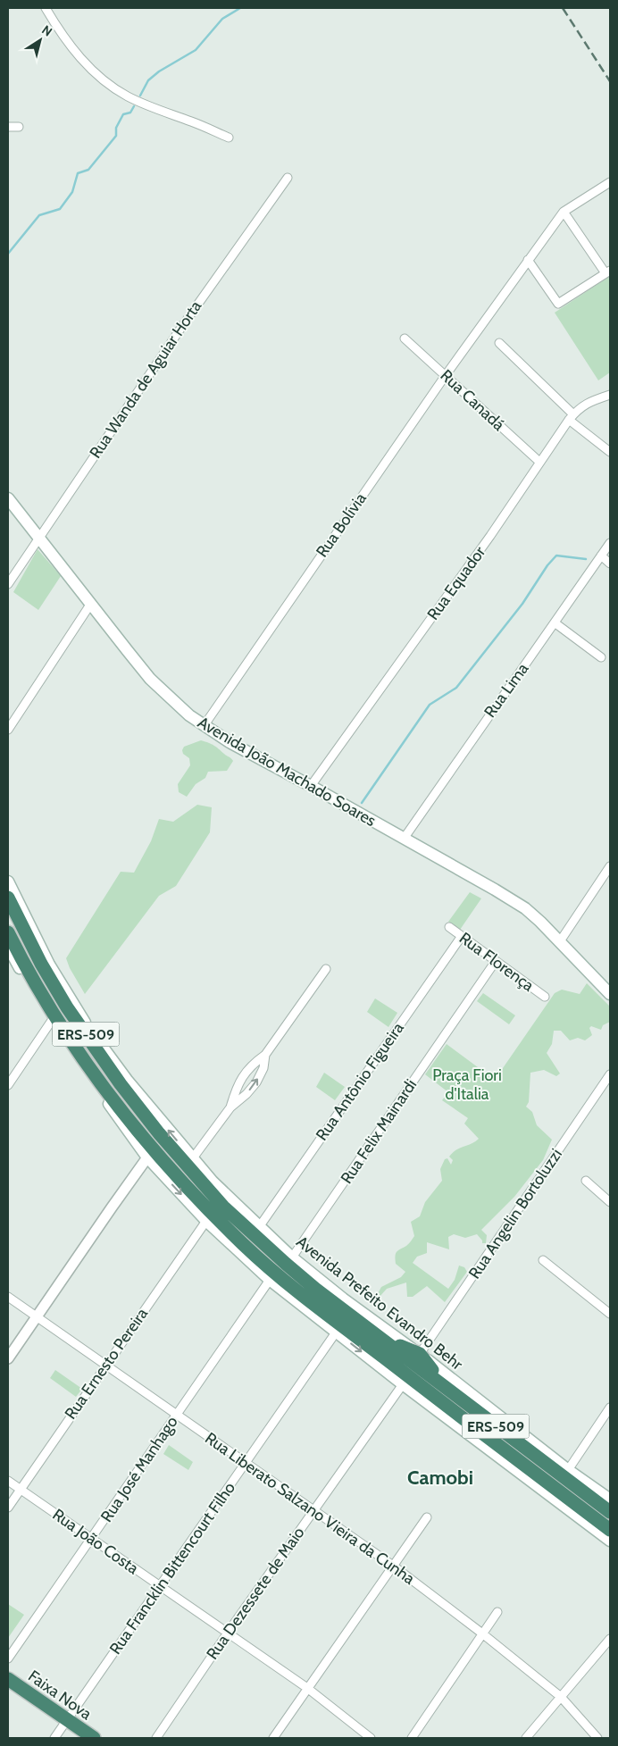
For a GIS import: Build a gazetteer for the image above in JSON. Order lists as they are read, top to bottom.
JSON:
{
  "streets": {
    "highway": ["ERS-509", "Avenida Prefeito Evandro Behr", "Faixa Nova"],
    "main road": ["Avenida João Machado Soares"],
    "street": [
      "Rua Wanda de Aguiar Horta",
      "Rua Canadá",
      "Rua Bolívia",
      "Rua Equador",
      "Rua Lima",
      "Rua Florença",
      "Rua Antônio Figueira",
      "Rua Felix Mainardi",
      "Rua Angelin Bortoluzzi",
      "Rua Ernesto Pereira",
      "Rua José Manhago",
      "Rua Liberato Salzano Vieira da Cunha",
      "Rua João Costa",
      "Rua Francklin Bittencourt Filho",
      "Rua Dezessete de Maio"
    ]
  },
  "crossings": [
    ["Rua Wanda de Aguiar Horta", "Avenida João Machado Soares"],
    ["Rua Canadá", "Rua Bolívia"],
    ["Rua Canadá", "Rua Equador"],
    ["Rua Bolívia", "Avenida João Machado Soares"],
    ["Rua Equador", "Avenida João Machado Soares"],
    ["Rua Lima", "Avenida João Machado Soares"],
    ["Rua Florença", "Rua Antônio Figueira"],
    ["Rua Florença", "Rua Felix Mainardi"],
    ["ERS-509", "Rua Antônio Figueira"],
    ["ERS-509", "Rua Felix Mainardi"],
    ["ERS-509", "Rua Angelin Bortoluzzi"],
    ["ERS-509", "Avenida Prefeito Evandro Behr"],
    ["ERS-509", "Rua Ernesto Pereira"],
    ["ERS-509", "Rua José Manhago"],
    ["ERS-509", "Rua Francklin Bittencourt Filho"],
    ["ERS-509", "Rua Dezessete de Maio"],
    ["Rua Antônio Figueira", "Avenida Prefeito Evandro Behr"],
    ["Rua Felix Mainardi", "Avenida Prefeito Evandro Behr"],
    ["Rua Angelin Bortoluzzi", "Avenida Prefeito Evandro Behr"],
    ["Rua Ernesto Pereira", "Rua Liberato Salzano Vieira da Cunha"],
    ["Rua Ernesto Pereira", "Rua João Costa"],
    ["Rua José Manhago", "Rua Liberato Salzano Vieira da Cunha"],
    ["Rua José Manhago", "Rua João Costa"],
    ["Rua Liberato Salzano Vieira da Cunha", "Rua Francklin Bittencourt Filho"],
    ["Rua Liberato Salzano Vieira da Cunha", "Rua Dezessete de Maio"],
    ["Rua João Costa", "Rua Francklin Bittencourt Filho"],
    ["Rua João Costa", "Rua Dezessete de Maio"],
    ["Rua Francklin Bittencourt Filho", "Faixa Nova"]
  ],
  "districts": ["Camobi"],
  "parks": ["Praça Fiori d'Italia"],
  "north": "top right"
}
